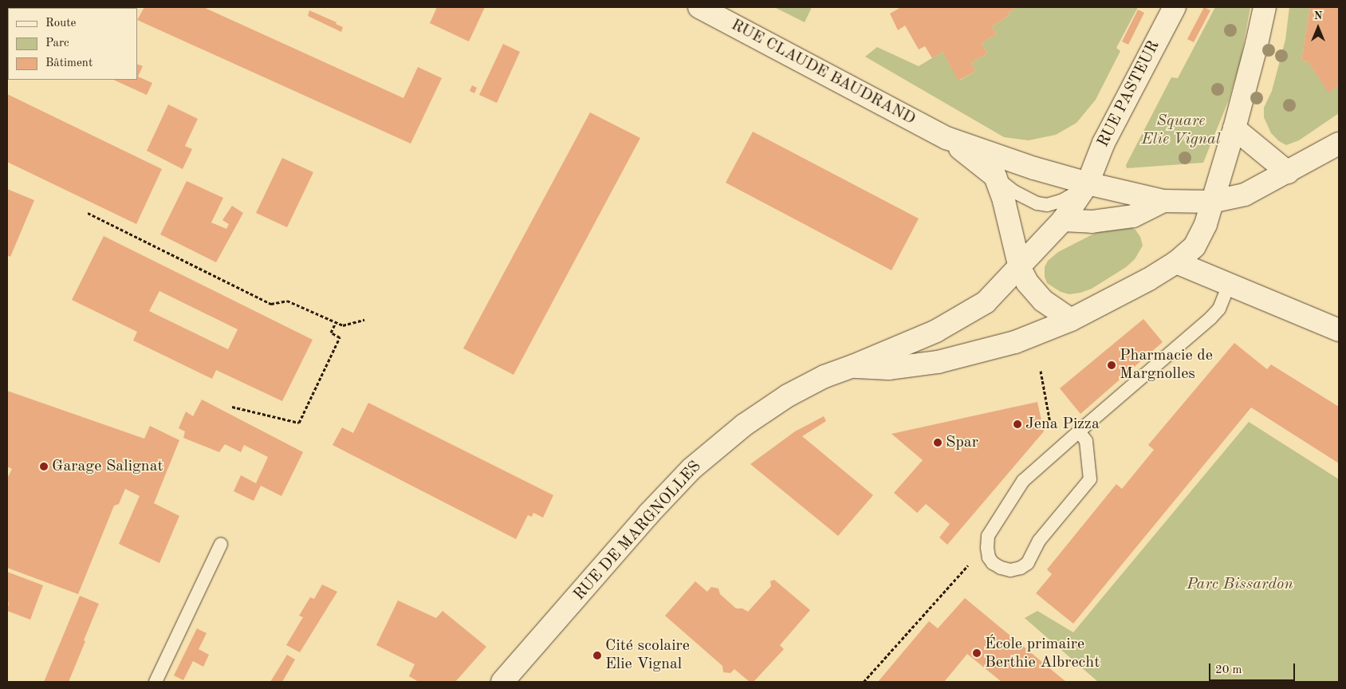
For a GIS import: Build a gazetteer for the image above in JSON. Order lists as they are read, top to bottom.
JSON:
{
  "streets": {
    "street": ["RUE CLAUDE BAUDRAND", "RUE PASTEUR", "RUE DE MARGNOLLES"]
  },
  "crossings": [
    ["RUE CLAUDE BAUDRAND", "RUE PASTEUR"],
    ["RUE CLAUDE BAUDRAND", "RUE DE MARGNOLLES"],
    ["RUE PASTEUR", "RUE DE MARGNOLLES"]
  ],
  "parks": ["Square Elie Vignal", "Parc Bissardon"],
  "places": [
    "Pharmacie de Margnolles",
    "Jena Pizza",
    "Spar",
    "Garage Salignat",
    "École primaire Berthie Albrecht",
    "Cité scolaire Elie Vignal"
  ],
  "legend": ["Route", "Parc", "Bâtiment"],
  "scale_bar": "20 m",
  "north": "top"
}
